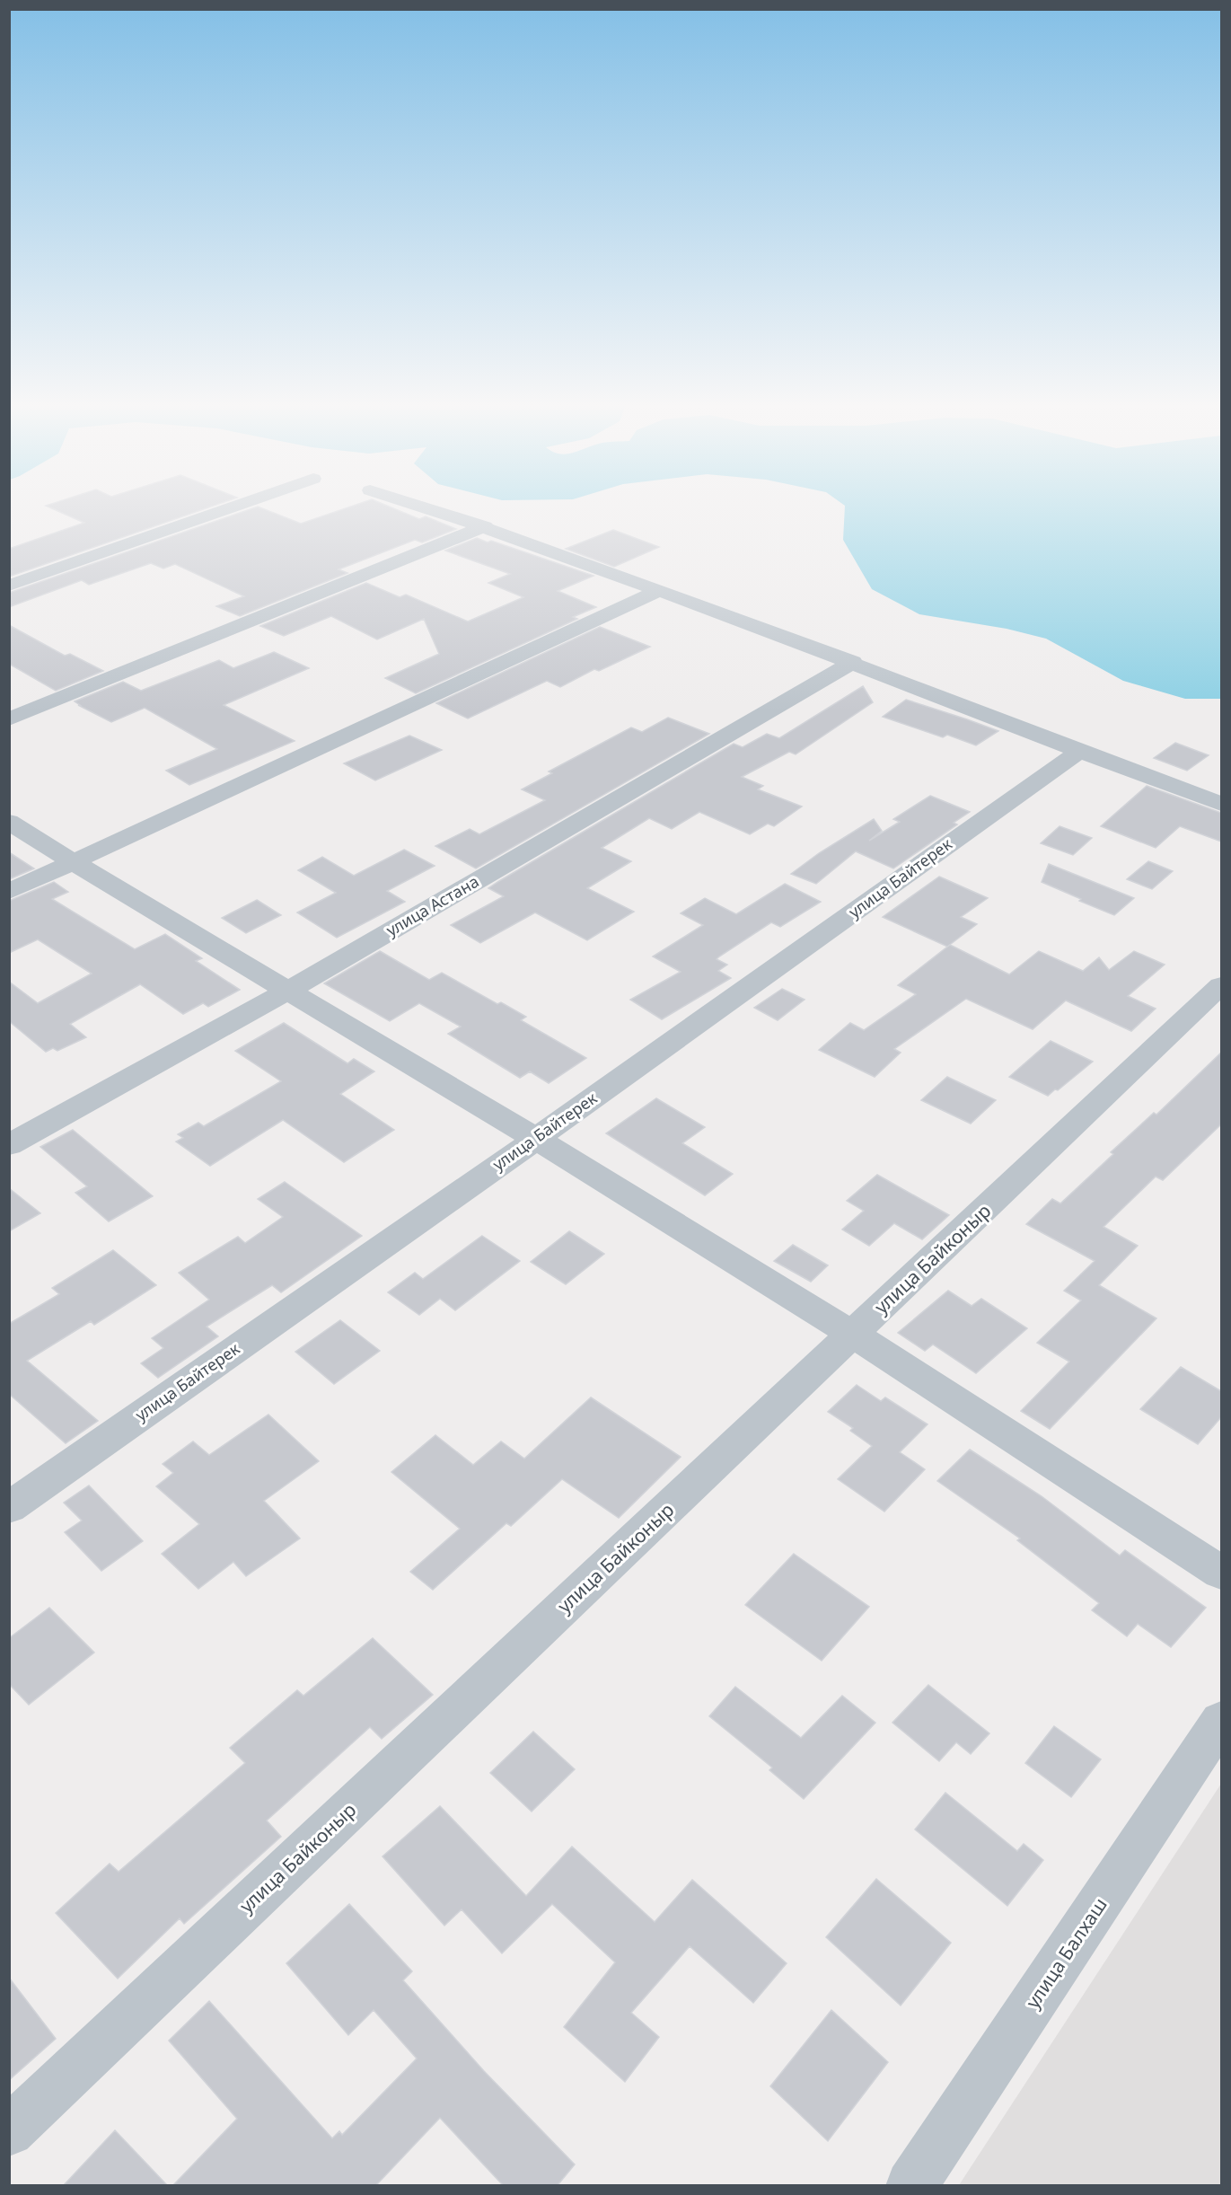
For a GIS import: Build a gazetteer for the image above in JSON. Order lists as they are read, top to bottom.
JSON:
{
  "streets": {
    "street": [
      "улица Байтерек",
      "улица Астана",
      "улица Байконыр",
      "улица Балхаш"
    ]
  }
}
